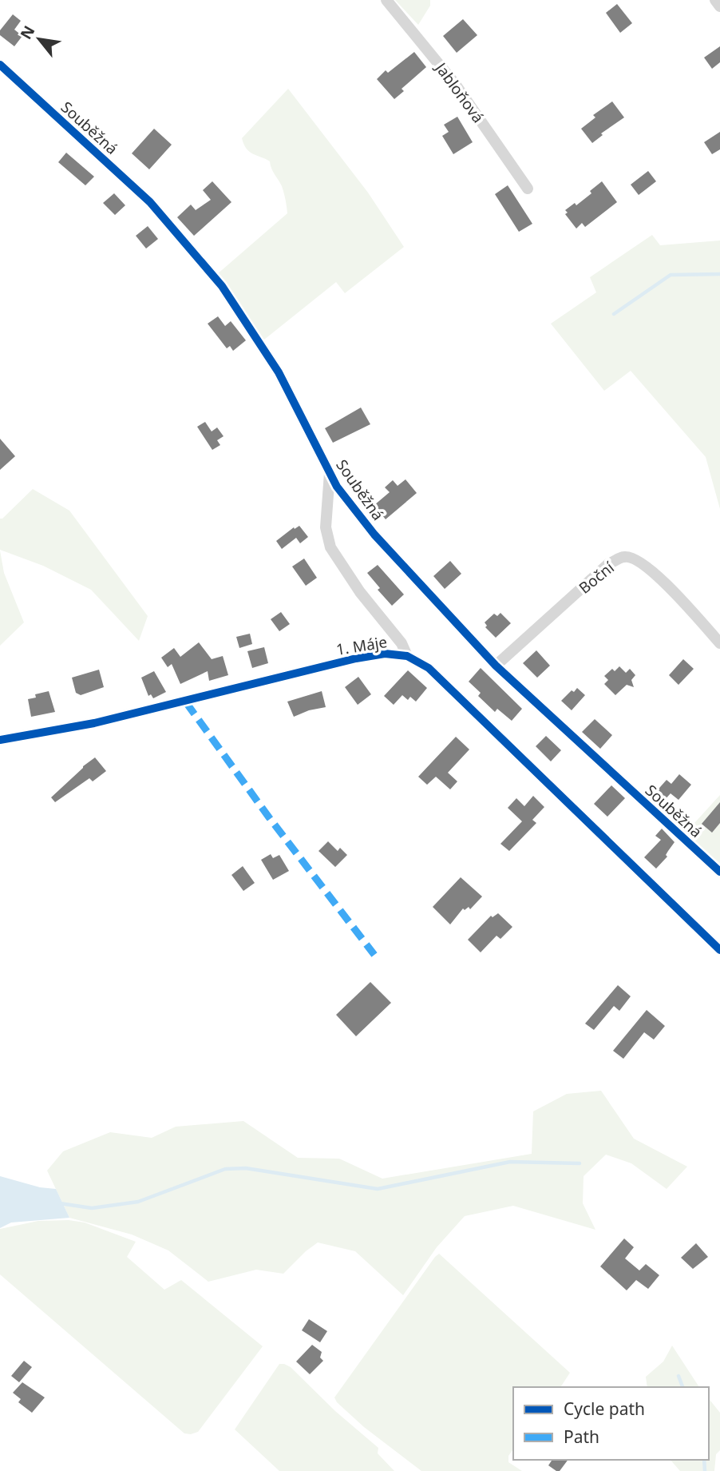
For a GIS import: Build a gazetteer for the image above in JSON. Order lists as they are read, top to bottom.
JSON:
{
  "streets": {
    "street": [
      "Jabloňová",
      "Souběžná",
      "Boční",
      "1. Máje"
    ]
  },
  "crossings": [
    ["Souběžná", "Boční"]
  ],
  "legend": ["Cycle path", "Path"],
  "north": "top left"
}
